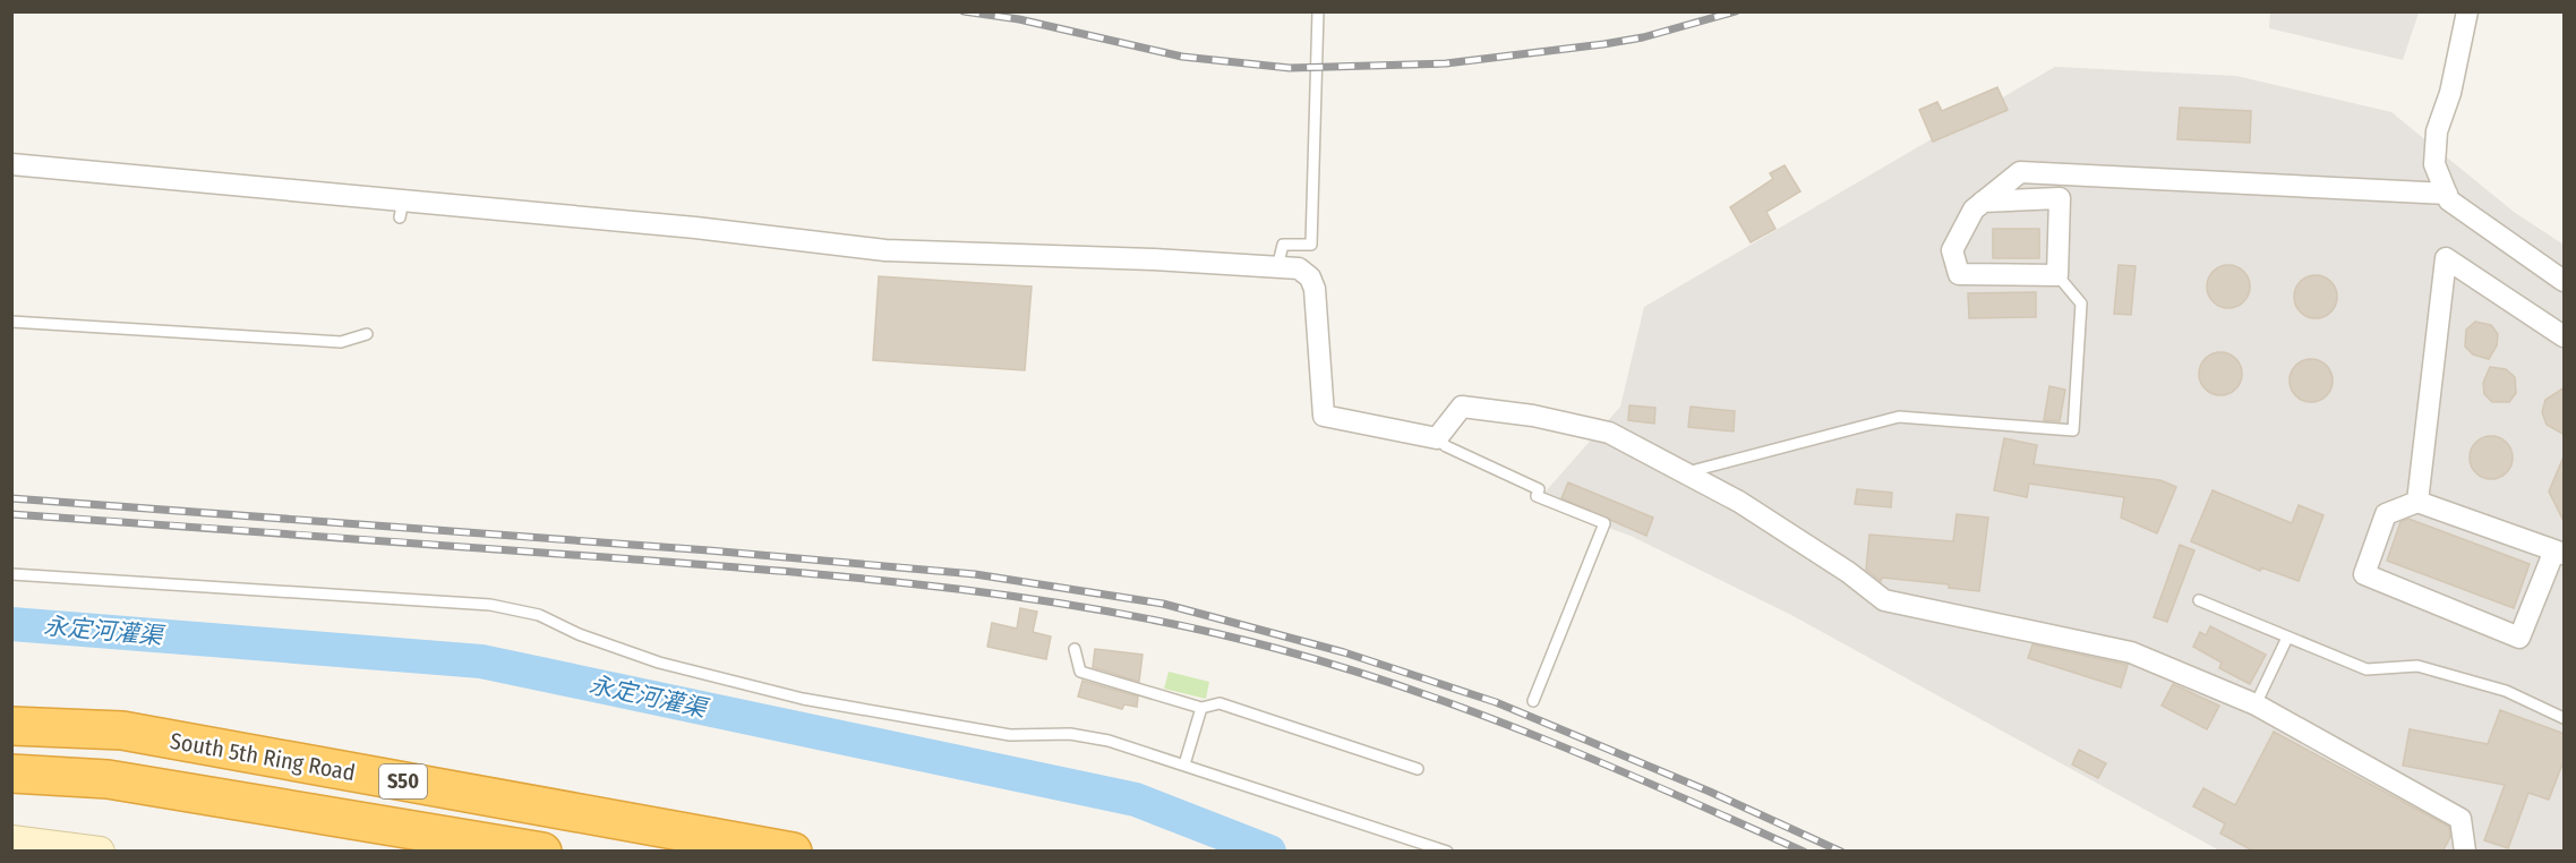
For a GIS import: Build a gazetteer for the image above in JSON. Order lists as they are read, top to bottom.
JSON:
{
  "streets": {
    "highway": ["South 5th Ring Road", "S50"]
  },
  "water": ["永定河灌渠"]
}
